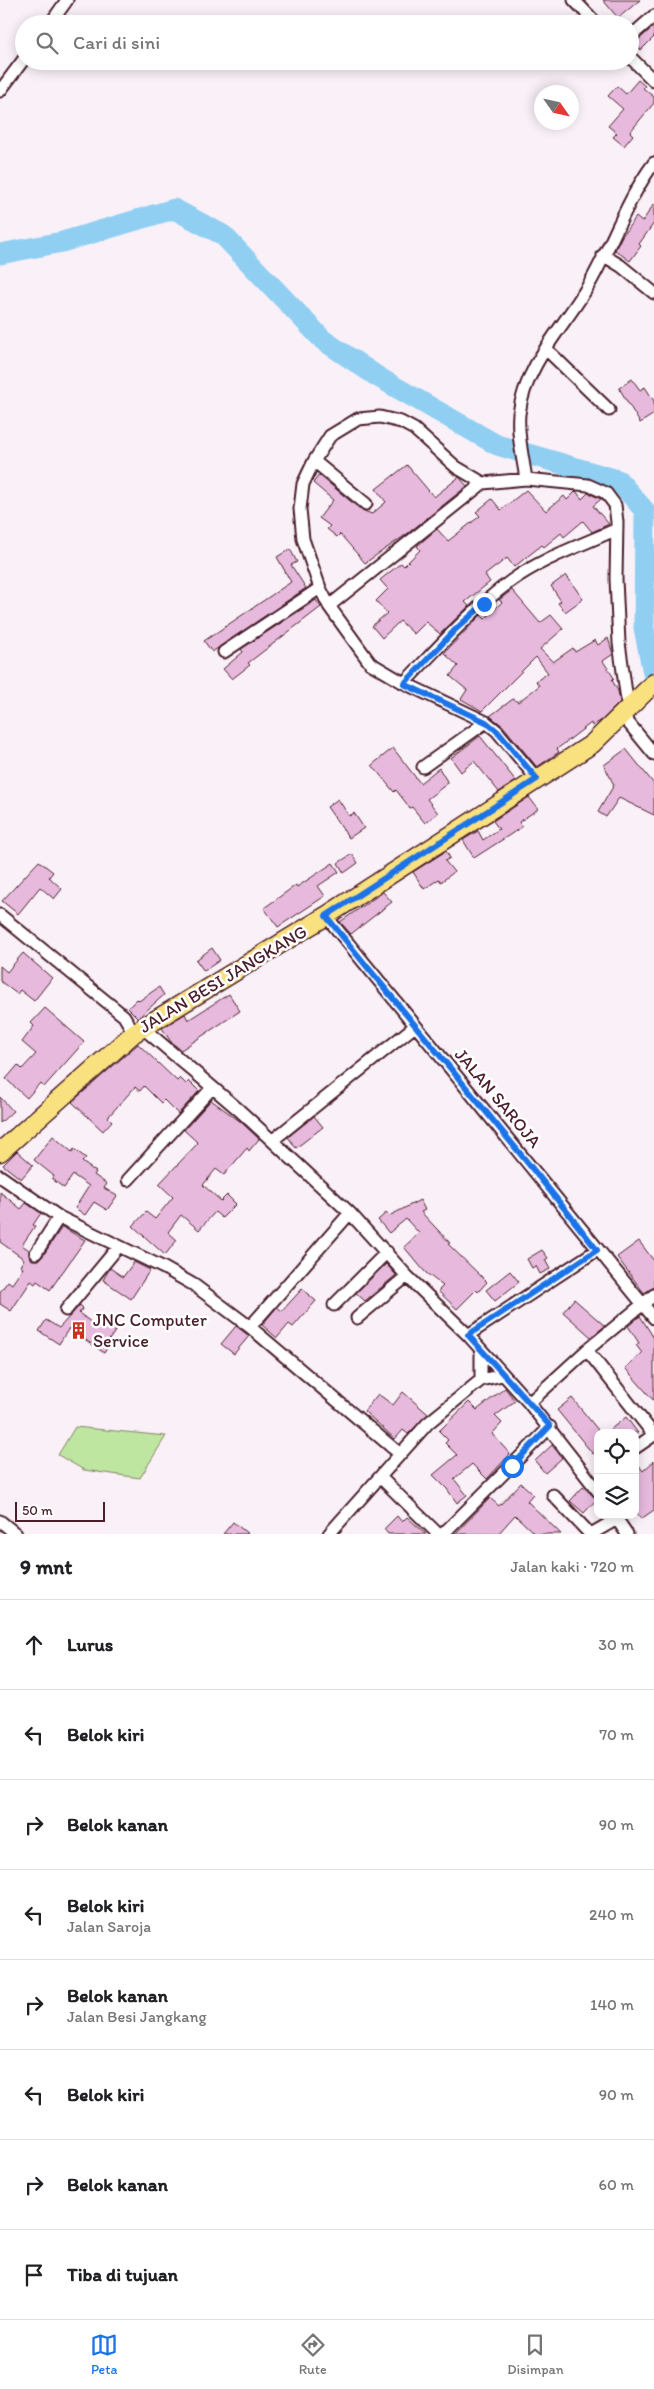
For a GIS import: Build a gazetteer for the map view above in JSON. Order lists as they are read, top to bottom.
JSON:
{
  "streets": {
    "main road": ["JALAN BESI JANGKANG"],
    "street": ["JALAN SAROJA"]
  },
  "crossings": [
    ["JALAN BESI JANGKANG", "JALAN SAROJA"]
  ],
  "places": {
    "building": ["JNC Computer Service"]
  },
  "scale_bar": "50 m",
  "north": "bottom right",
  "page": {
    "search": "Cari di sini",
    "scale": "50 m",
    "heading": ["9 mnt", "Jalan kaki · 720 m"],
    "list": [
      ["Lurus", "30 m"],
      ["Belok kiri", "70 m"],
      ["Belok kanan", "90 m"],
      ["Belok kiri", "Jalan Saroja", "240 m"],
      ["Belok kanan", "Jalan Besi Jangkang", "140 m"],
      ["Belok kiri", "90 m"],
      ["Belok kanan", "60 m"],
      "Tiba di tujuan"
    ],
    "nav": ["Peta", "Rute", "Disimpan"]
  }
}
